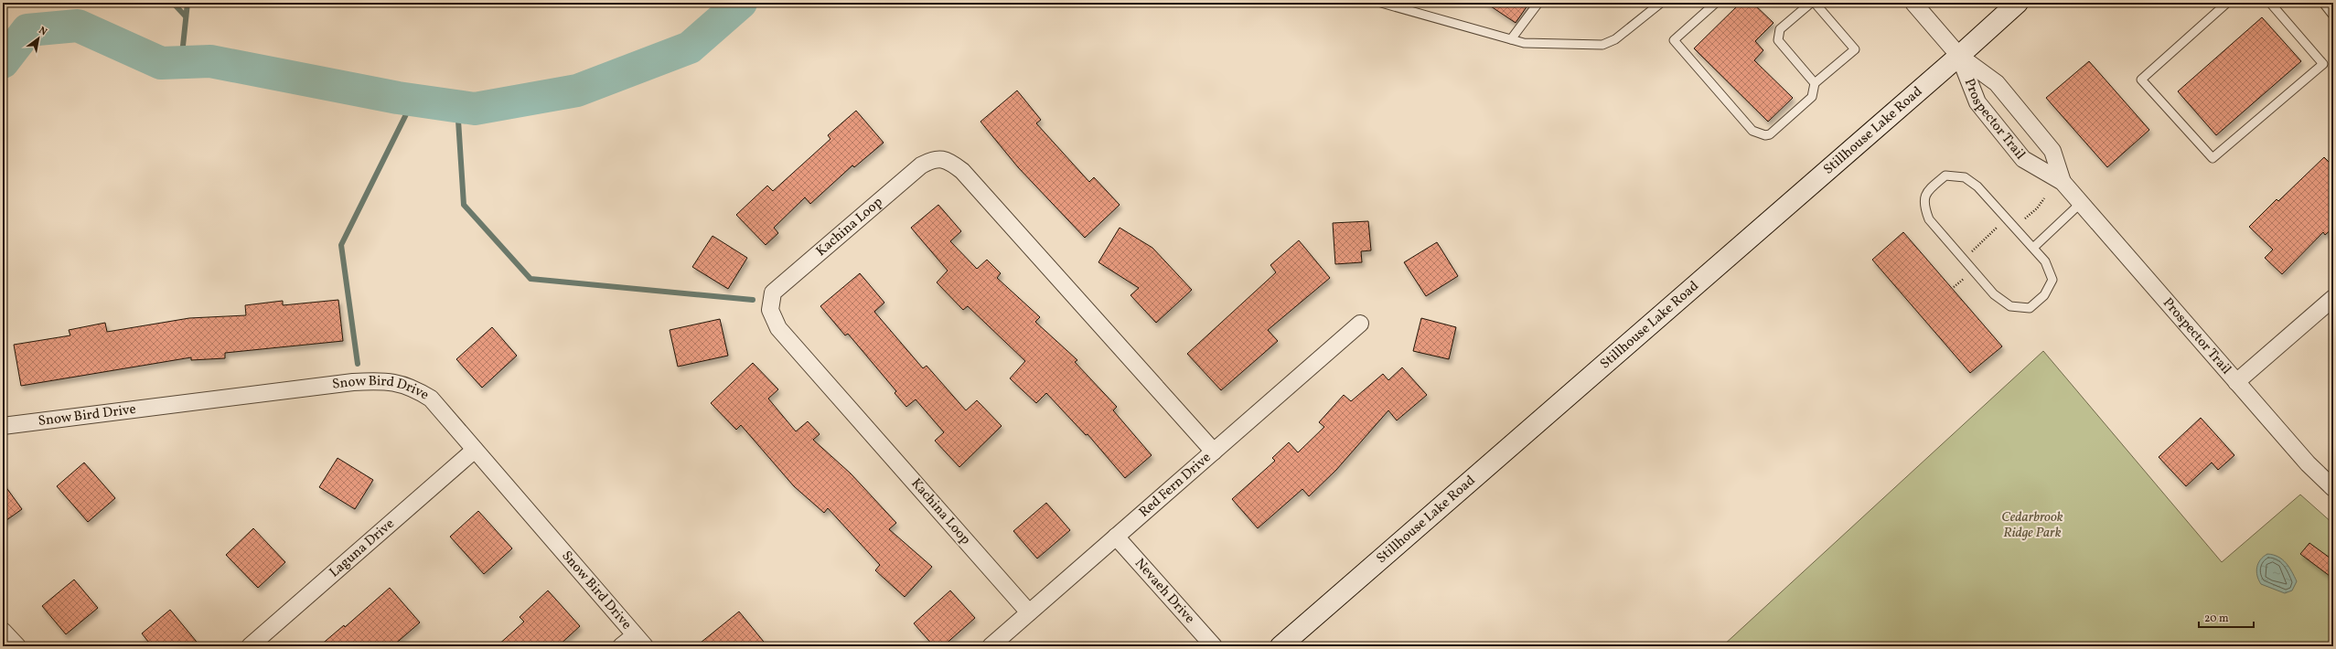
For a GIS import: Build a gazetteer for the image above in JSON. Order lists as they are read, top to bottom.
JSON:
{
  "streets": {
    "main road": ["Stillhouse Lake Road"],
    "street": [
      "Prospector Trail",
      "Kachina Loop",
      "Snow Bird Drive",
      "Red Fern Drive",
      "Laguna Drive",
      "Nevaeh Drive"
    ]
  },
  "crossings": [
    ["Prospector Trail", "Stillhouse Lake Road"],
    ["Kachina Loop", "Red Fern Drive"],
    ["Snow Bird Drive", "Laguna Drive"],
    ["Red Fern Drive", "Nevaeh Drive"]
  ],
  "parks": ["Cedarbrook Ridge Park"],
  "scale_bar": "20 m",
  "north": "top right"
}
